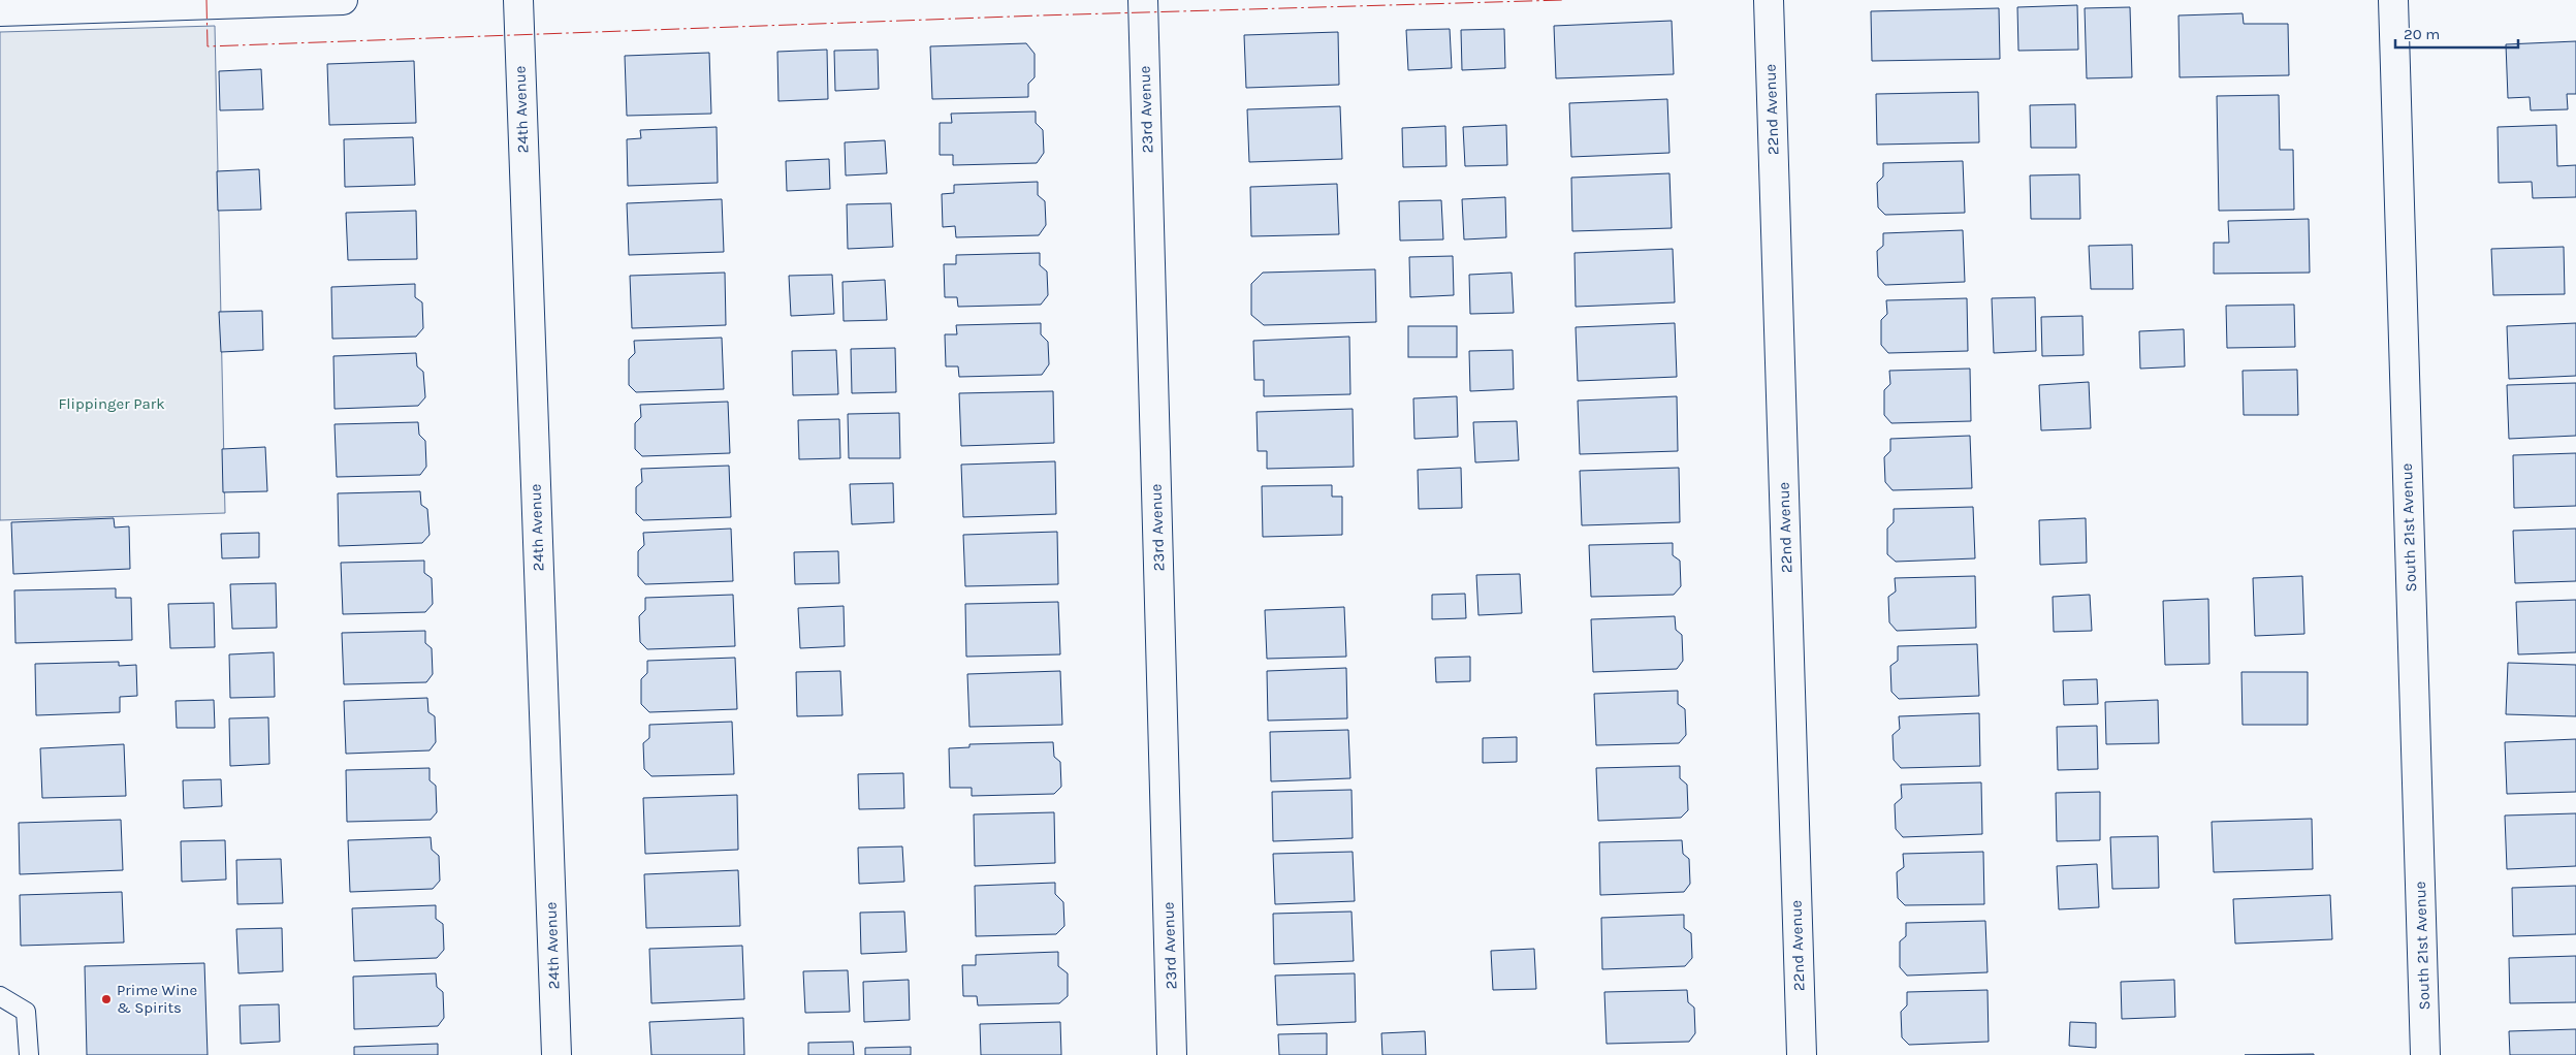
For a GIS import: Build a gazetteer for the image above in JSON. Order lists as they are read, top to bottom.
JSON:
{
  "streets": {
    "street": [
      "24th Avenue",
      "23rd Avenue",
      "22nd Avenue",
      "South 21st Avenue"
    ]
  },
  "parks": ["Flippinger Park"],
  "places": ["Prime Wine & Spirits"],
  "scale_bar": "20 m"
}
